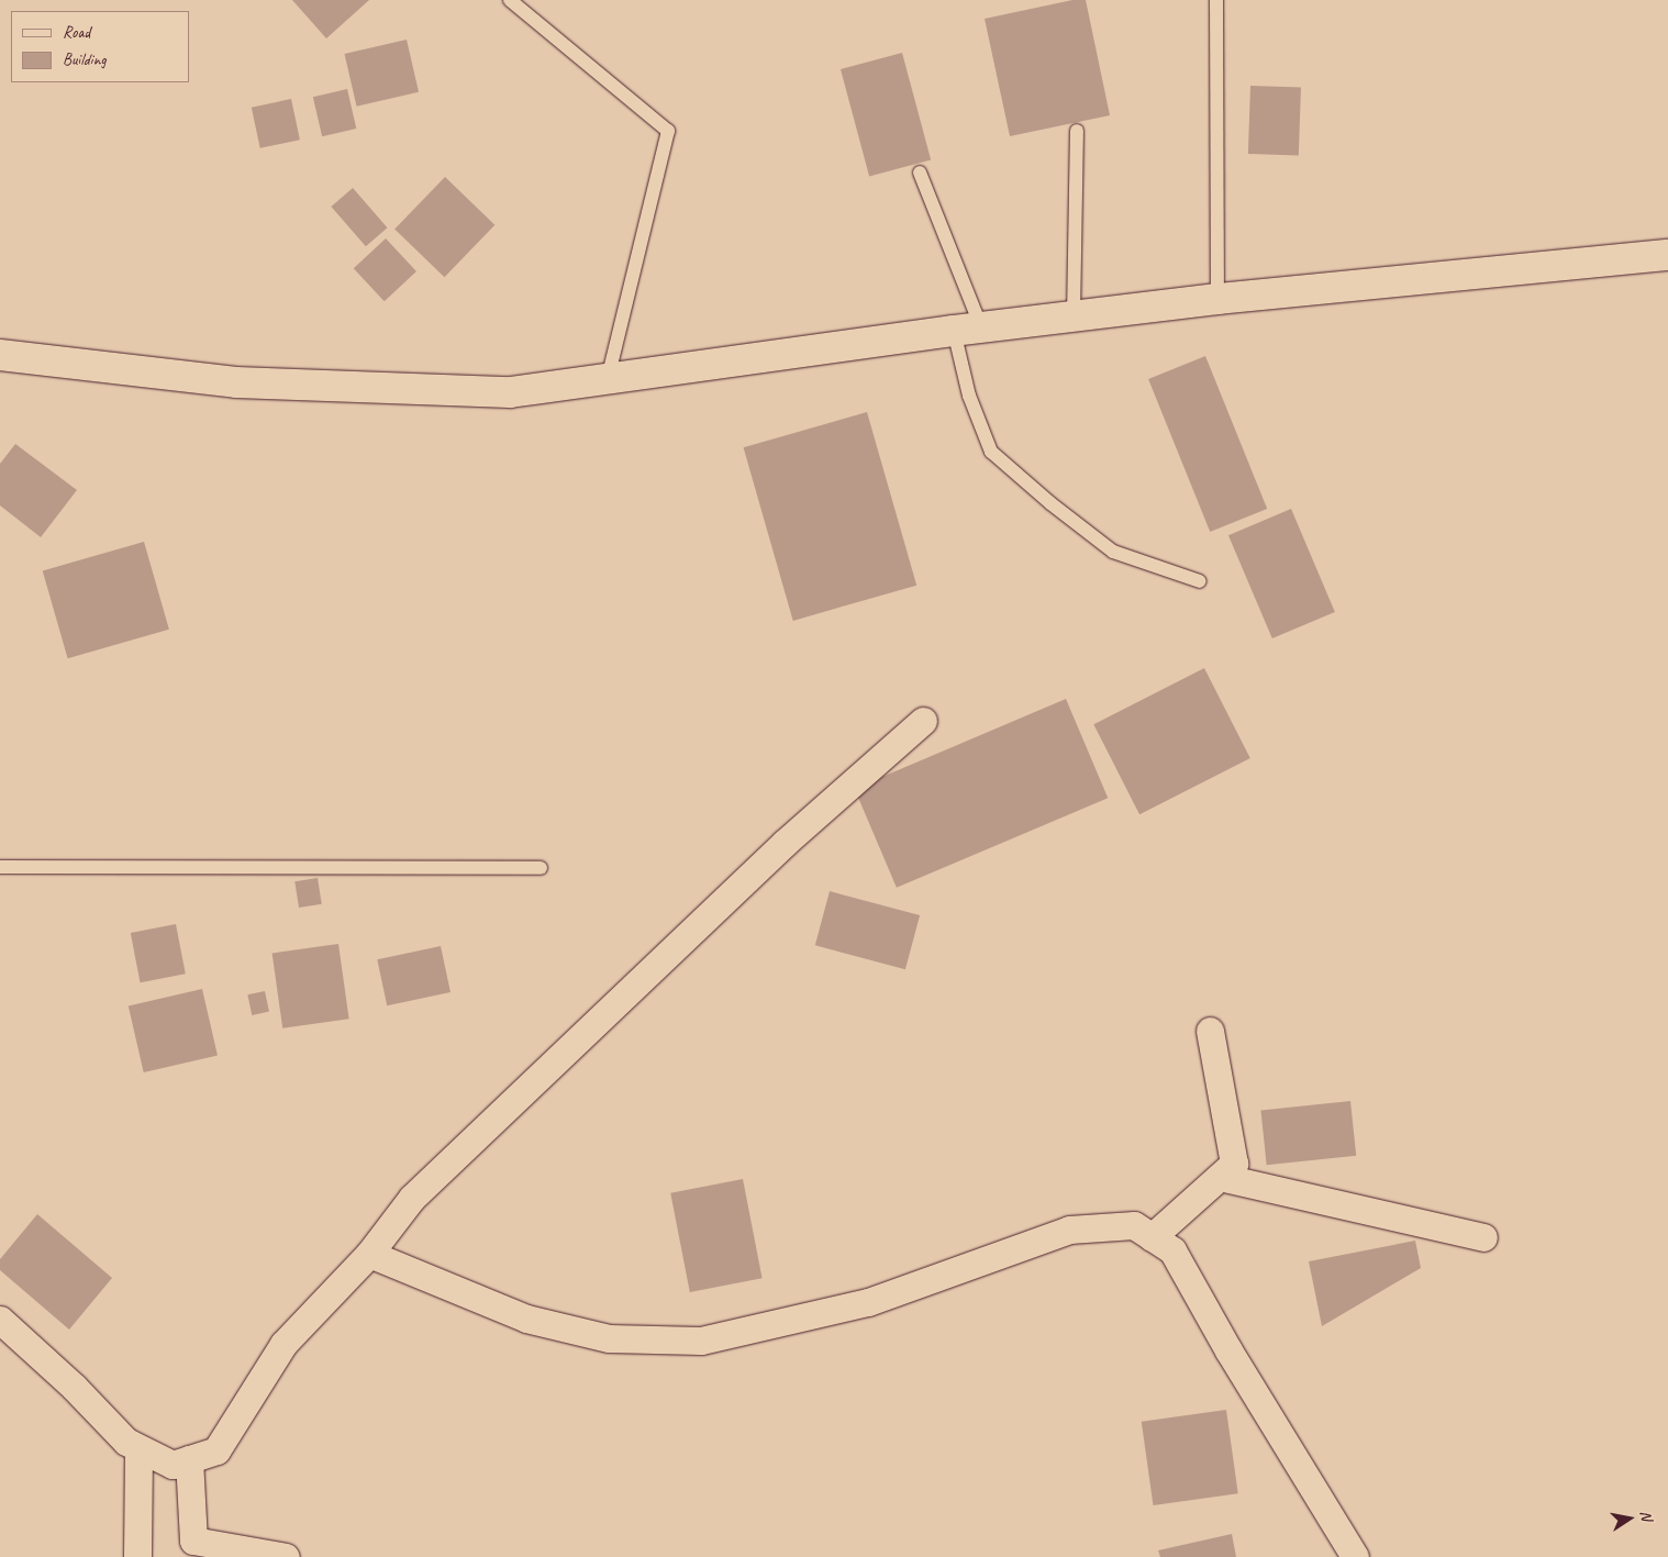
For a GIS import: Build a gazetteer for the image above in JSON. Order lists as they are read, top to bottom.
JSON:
{
  "legend": ["Road", "Building"],
  "north": "right"
}
